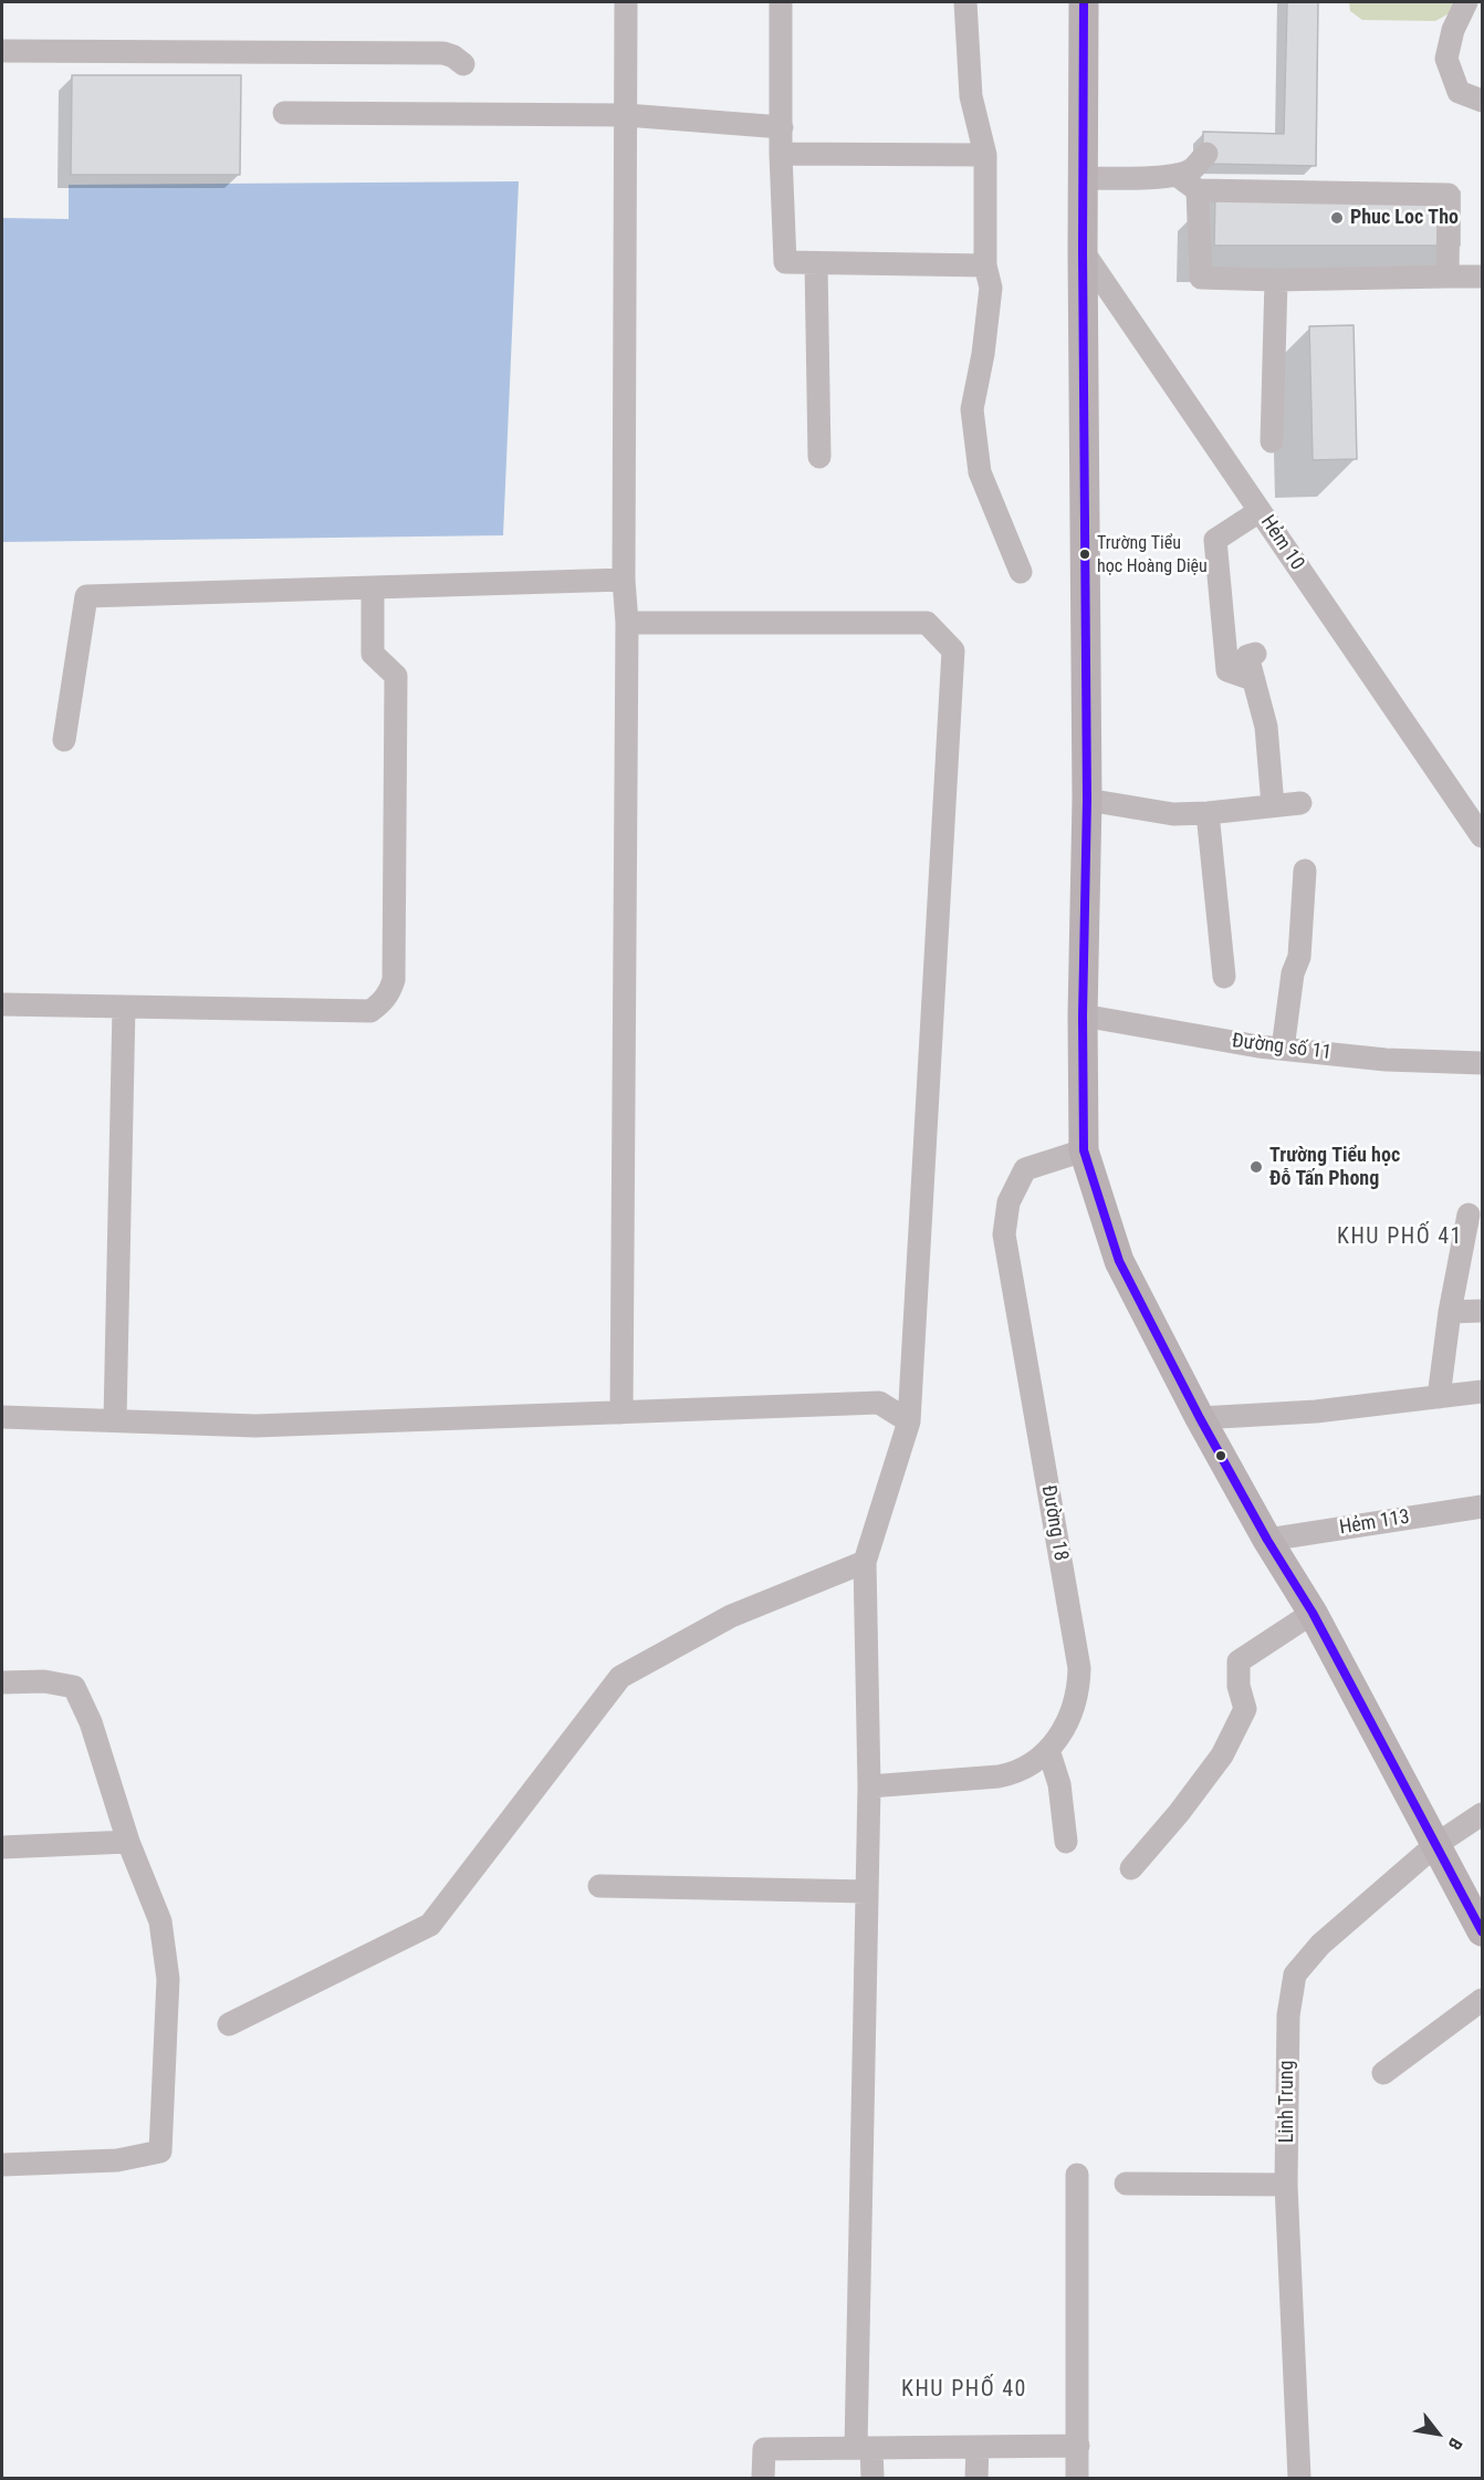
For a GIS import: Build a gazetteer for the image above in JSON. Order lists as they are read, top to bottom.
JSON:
{
  "streets": {
    "street": [
      "Hẻm 10",
      "Đường số 11",
      "Đường 18",
      "Hẻm 113",
      "Linh Trung"
    ]
  },
  "districts": ["KHU PHỐ 41", "KHU PHỐ 40"],
  "places": ["Phuc Loc Tho", "Trường Tiểu học Hoàng Diệu", "Trường Tiểu học Đỗ Tấn Phong"],
  "north": "bottom right"
}
